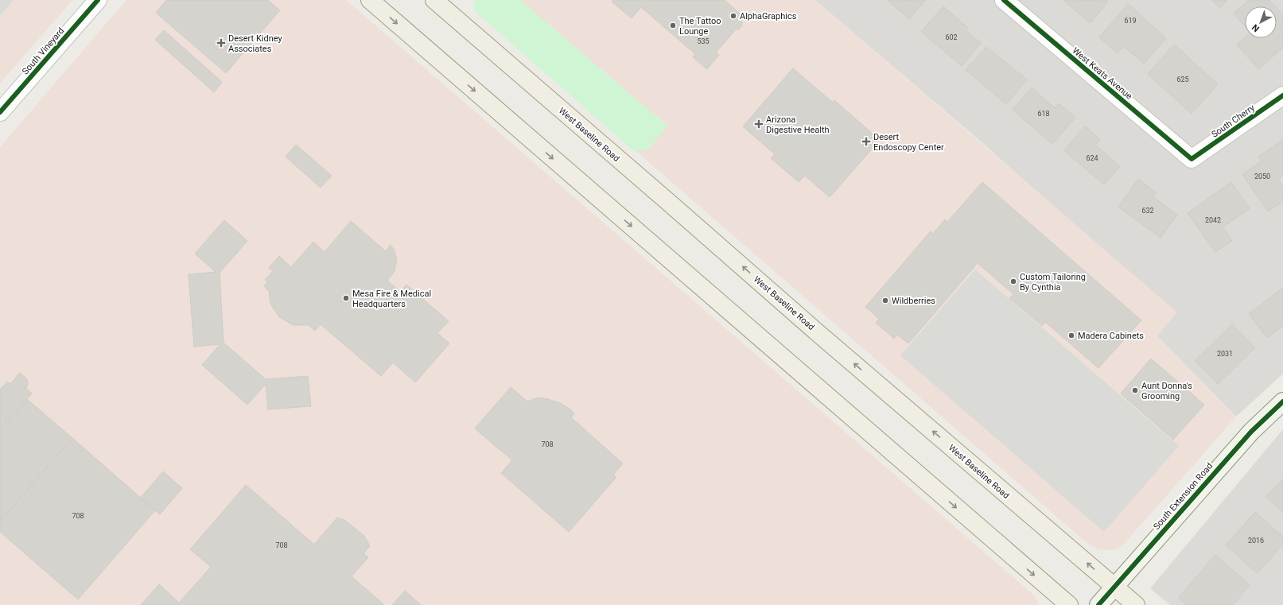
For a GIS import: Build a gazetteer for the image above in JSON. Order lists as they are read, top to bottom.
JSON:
{
  "streets": {
    "main road": ["West Baseline Road"],
    "street": [
      "South Vineyard",
      "West Keats Avenue",
      "South Cherry",
      "South Extension Road"
    ]
  },
  "crossings": [
    ["West Keats Avenue", "South Cherry"],
    ["West Baseline Road", "South Extension Road"]
  ],
  "places": {
    "other": [
      "AlphaGraphics",
      "The Tattoo Lounge",
      "Custom Tailoring By Cynthia",
      "Mesa Fire & Medical Headquarters",
      "Wildberries",
      "Madera Cabinets",
      "Aunt Donna's Grooming"
    ],
    "health": ["Desert Kidney Associates", "Arizona Digestive Health", "Desert Endoscopy Center"]
  },
  "house_numbers": [
    "619",
    "602",
    "535",
    "625",
    "618",
    "624",
    "2050",
    "632",
    "2042",
    "2031",
    "708",
    "708",
    "2016",
    "708"
  ],
  "north": "bottom left"
}
